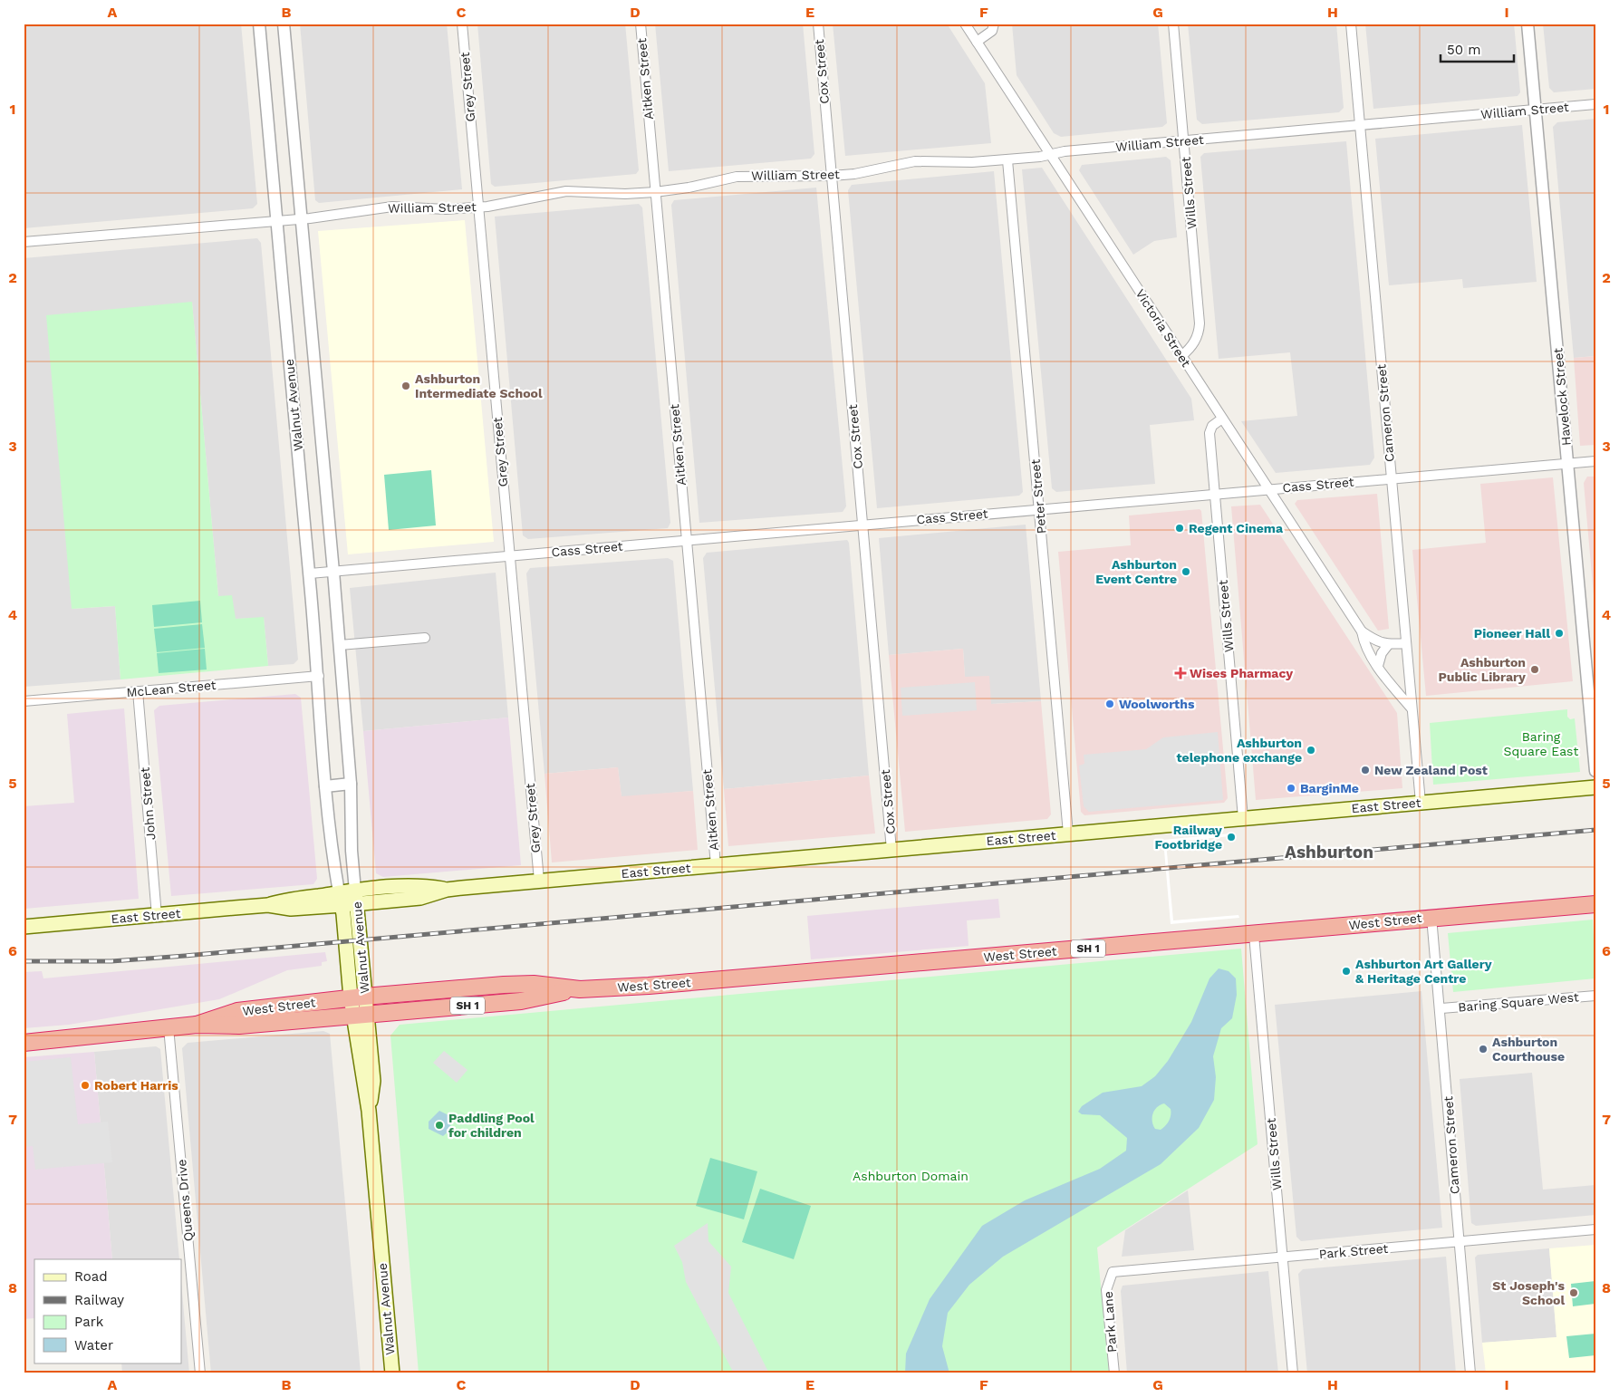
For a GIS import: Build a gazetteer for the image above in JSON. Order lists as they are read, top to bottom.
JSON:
{
  "streets": {
    "highway": ["West Street", "SH 1"],
    "main road": ["Walnut Avenue", "East Street"],
    "street": [
      "Cox Street",
      "Aitken Street",
      "Grey Street",
      "William Street",
      "Wills Street",
      "Victoria Street",
      "Havelock Street",
      "Cameron Street",
      "Cass Street",
      "Peter Street",
      "McLean Street",
      "John Street",
      "Baring Square West",
      "Queens Drive",
      "Park Street",
      "Park Lane"
    ]
  },
  "crossings": [
    ["Cox Street", "William Street"],
    ["Cox Street", "Cass Street"],
    ["Cox Street", "East Street"],
    ["Aitken Street", "William Street"],
    ["Aitken Street", "Cass Street"],
    ["Aitken Street", "East Street"],
    ["Grey Street", "William Street"],
    ["Grey Street", "Cass Street"],
    ["Grey Street", "East Street"],
    ["William Street", "Wills Street"],
    ["William Street", "Victoria Street"],
    ["William Street", "Havelock Street"],
    ["William Street", "Walnut Avenue"],
    ["William Street", "Cameron Street"],
    ["William Street", "Peter Street"],
    ["Wills Street", "Victoria Street"],
    ["Wills Street", "Cass Street"],
    ["Wills Street", "East Street"],
    ["Wills Street", "West Street"],
    ["Wills Street", "Park Street"],
    ["Victoria Street", "Cameron Street"],
    ["Victoria Street", "Cass Street"],
    ["Havelock Street", "Cass Street"],
    ["Walnut Avenue", "Cass Street"],
    ["Walnut Avenue", "McLean Street"],
    ["Walnut Avenue", "East Street"],
    ["Walnut Avenue", "West Street"],
    ["Cameron Street", "Cass Street"],
    ["Cameron Street", "East Street"],
    ["Cameron Street", "West Street"],
    ["Cameron Street", "Baring Square West"],
    ["Cameron Street", "Park Street"],
    ["Cass Street", "Peter Street"],
    ["Peter Street", "East Street"],
    ["McLean Street", "John Street"],
    ["John Street", "East Street"],
    ["West Street", "Queens Drive"],
    ["Park Street", "Park Lane"]
  ],
  "districts": ["Ashburton"],
  "parks": ["Baring Square East", "Ashburton Domain"],
  "places": {
    "other": [
      "Ashburton Intermediate School",
      "Regent Cinema",
      "Ashburton Event Centre",
      "Pioneer Hall",
      "Ashburton Public Library",
      "Woolworths",
      "Ashburton telephone exchange",
      "New Zealand Post",
      "BarginMe",
      "Railway Footbridge",
      "Ashburton Art Gallery & Heritage Centre",
      "Ashburton Courthouse",
      "Robert Harris",
      "Paddling Pool for children",
      "St Joseph's School"
    ],
    "health": ["Wises Pharmacy"]
  },
  "legend": [
    "Road",
    "Railway",
    "Park",
    "Water"
  ],
  "scale_bar": "50 m",
  "grid": {
    "columns": [
      "A",
      "B",
      "C",
      "D",
      "E",
      "F",
      "G",
      "H",
      "I"
    ],
    "rows": [
      "1",
      "2",
      "3",
      "4",
      "5",
      "6",
      "7",
      "8"
    ]
  }
}
